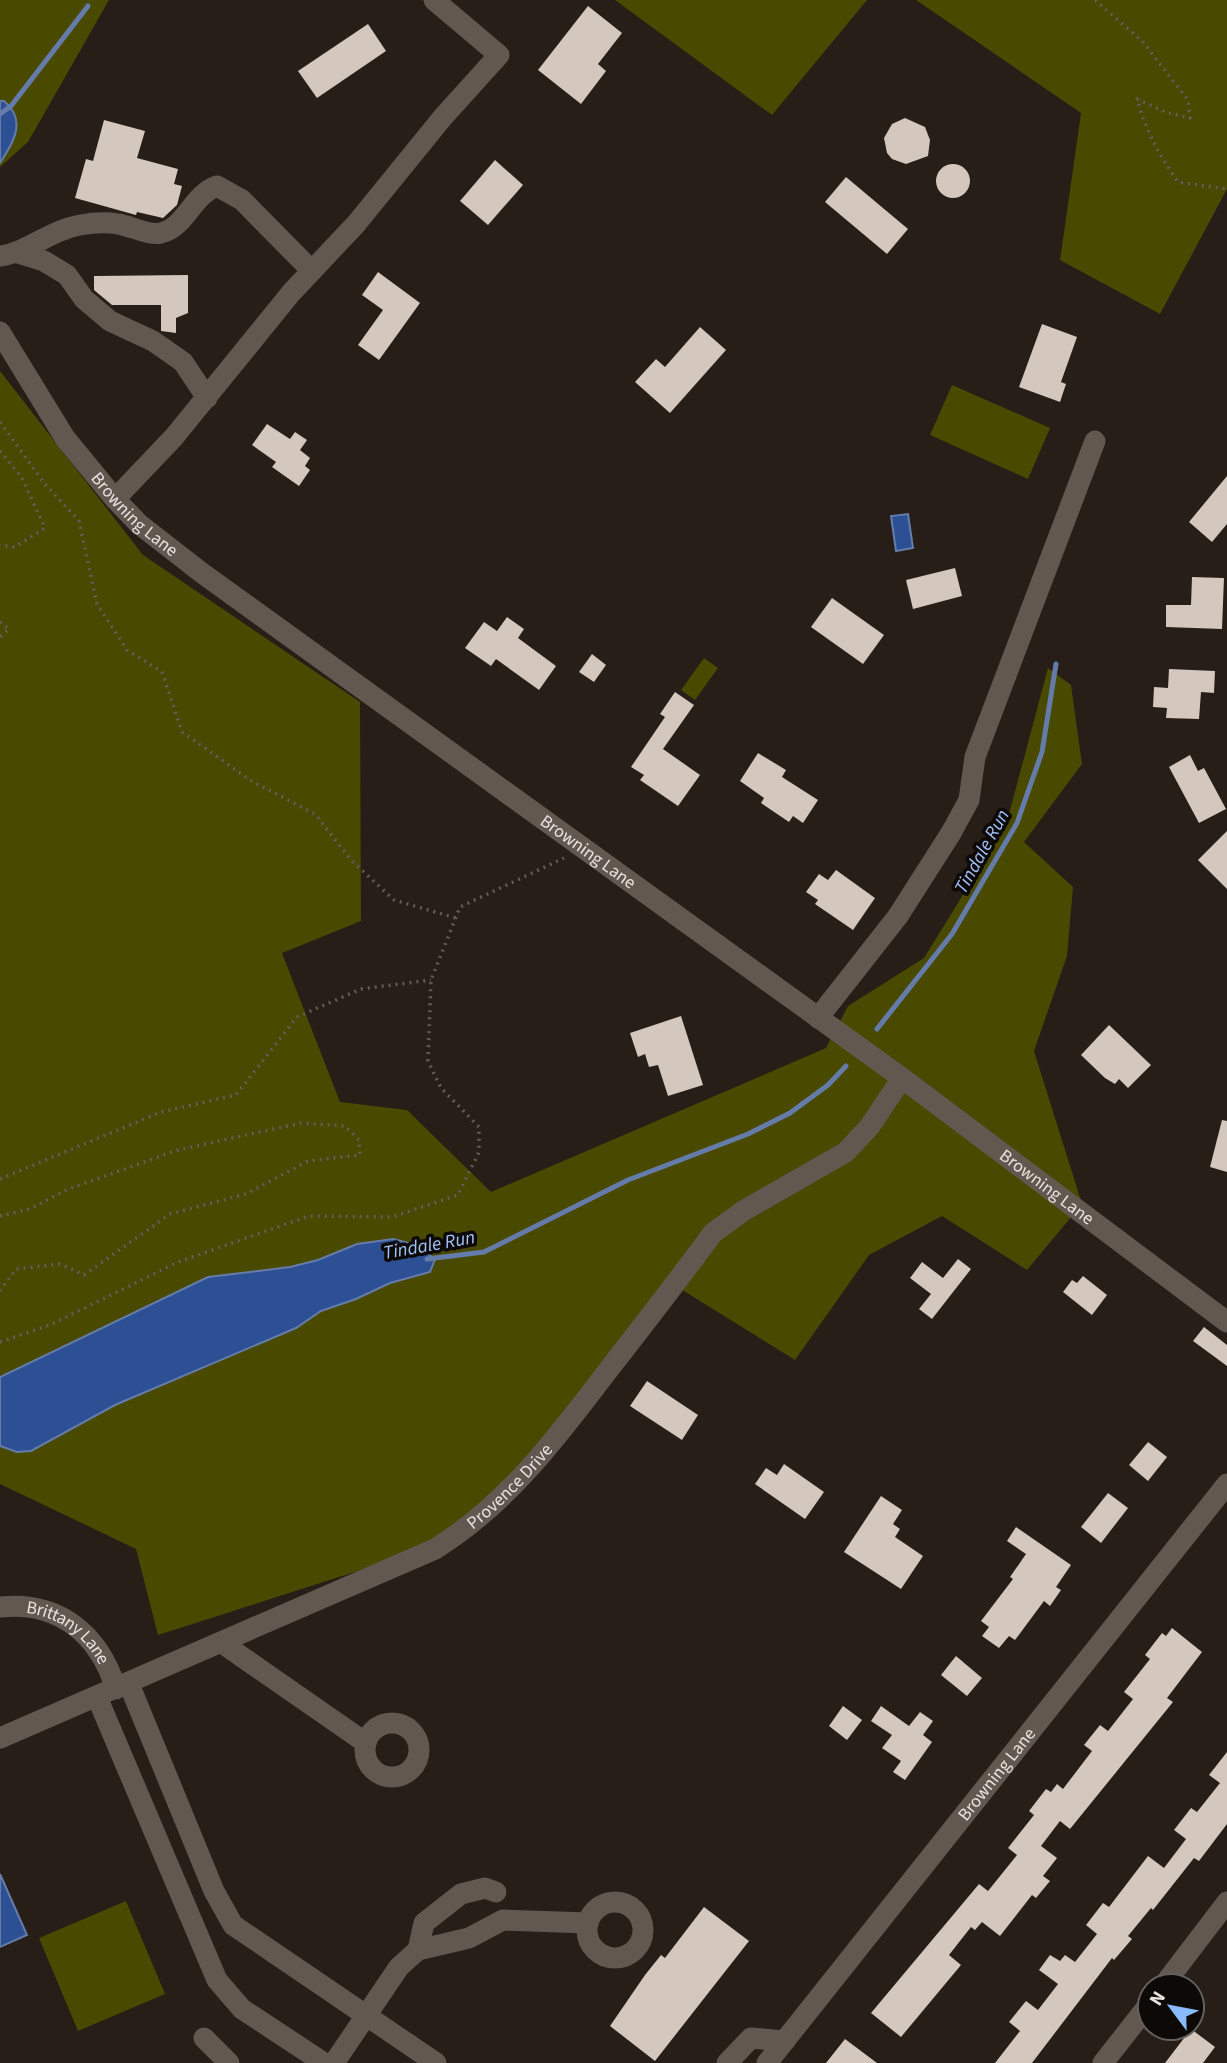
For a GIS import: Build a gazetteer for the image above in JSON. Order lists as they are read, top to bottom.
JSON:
{
  "streets": {
    "street": ["Browning Lane", "Provence Drive", "Brittany Lane"]
  },
  "crossings": [
    ["Browning Lane", "Provence Drive"],
    ["Provence Drive", "Brittany Lane"]
  ],
  "water": ["Tindale Run"],
  "north": "top left"
}
